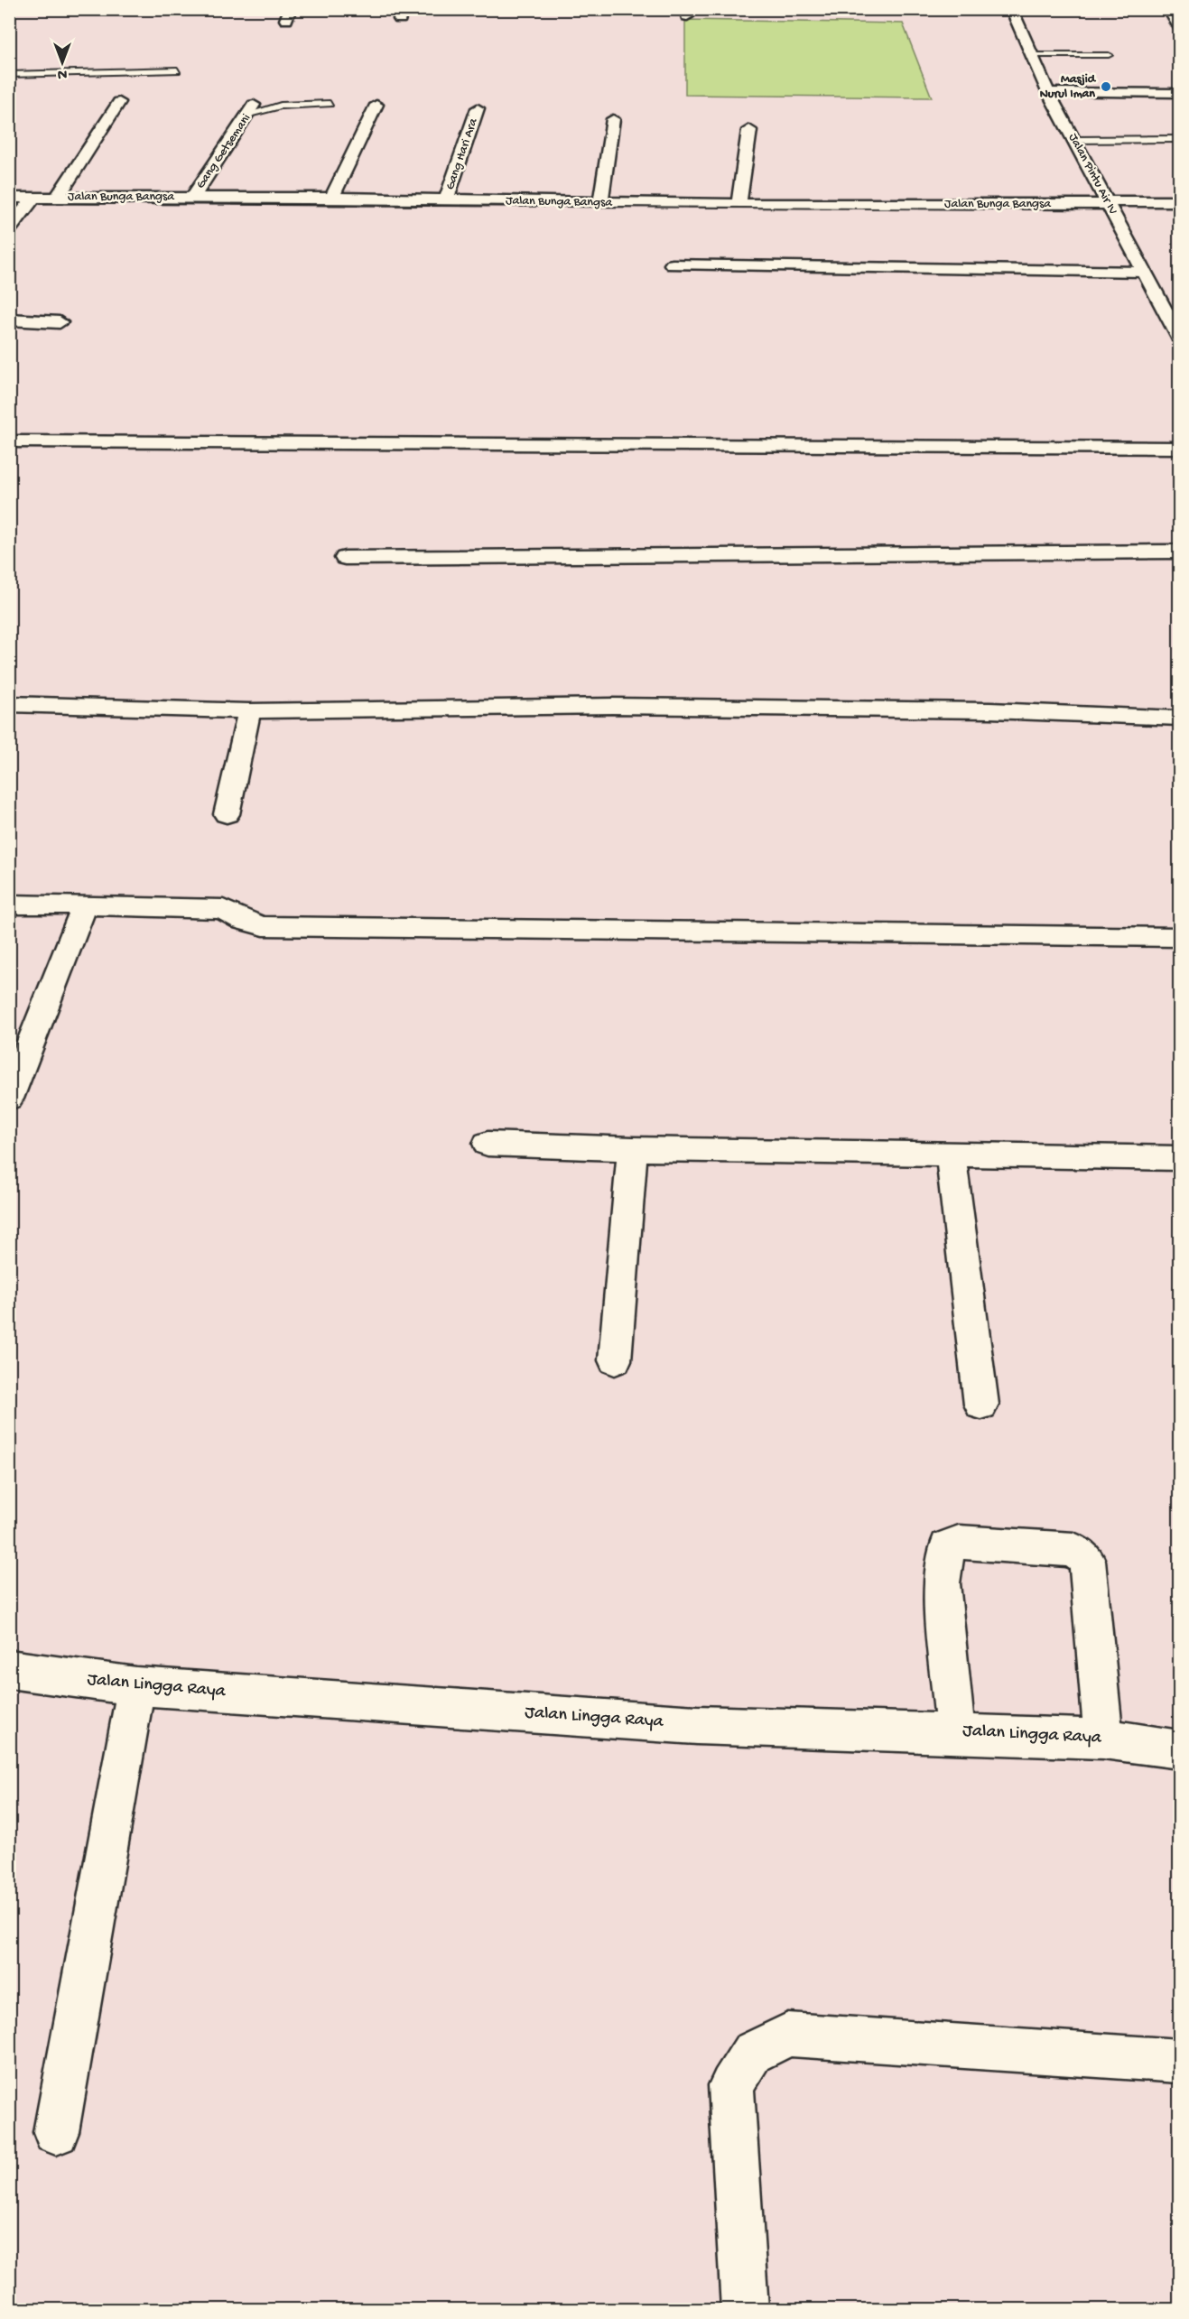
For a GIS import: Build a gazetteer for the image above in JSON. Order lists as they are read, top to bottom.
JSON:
{
  "streets": {
    "street": [
      "Gang Getsemani",
      "Gang Hari Ara",
      "Jalan Pintu Air IV",
      "Jalan Bunga Bangsa",
      "Jalan Lingga Raya"
    ]
  },
  "crossings": [
    ["Gang Getsemani", "Jalan Bunga Bangsa"],
    ["Gang Hari Ara", "Jalan Bunga Bangsa"],
    ["Jalan Pintu Air IV", "Jalan Bunga Bangsa"]
  ],
  "places": ["Masjid Nurul Iman"],
  "north": "bottom"
}
